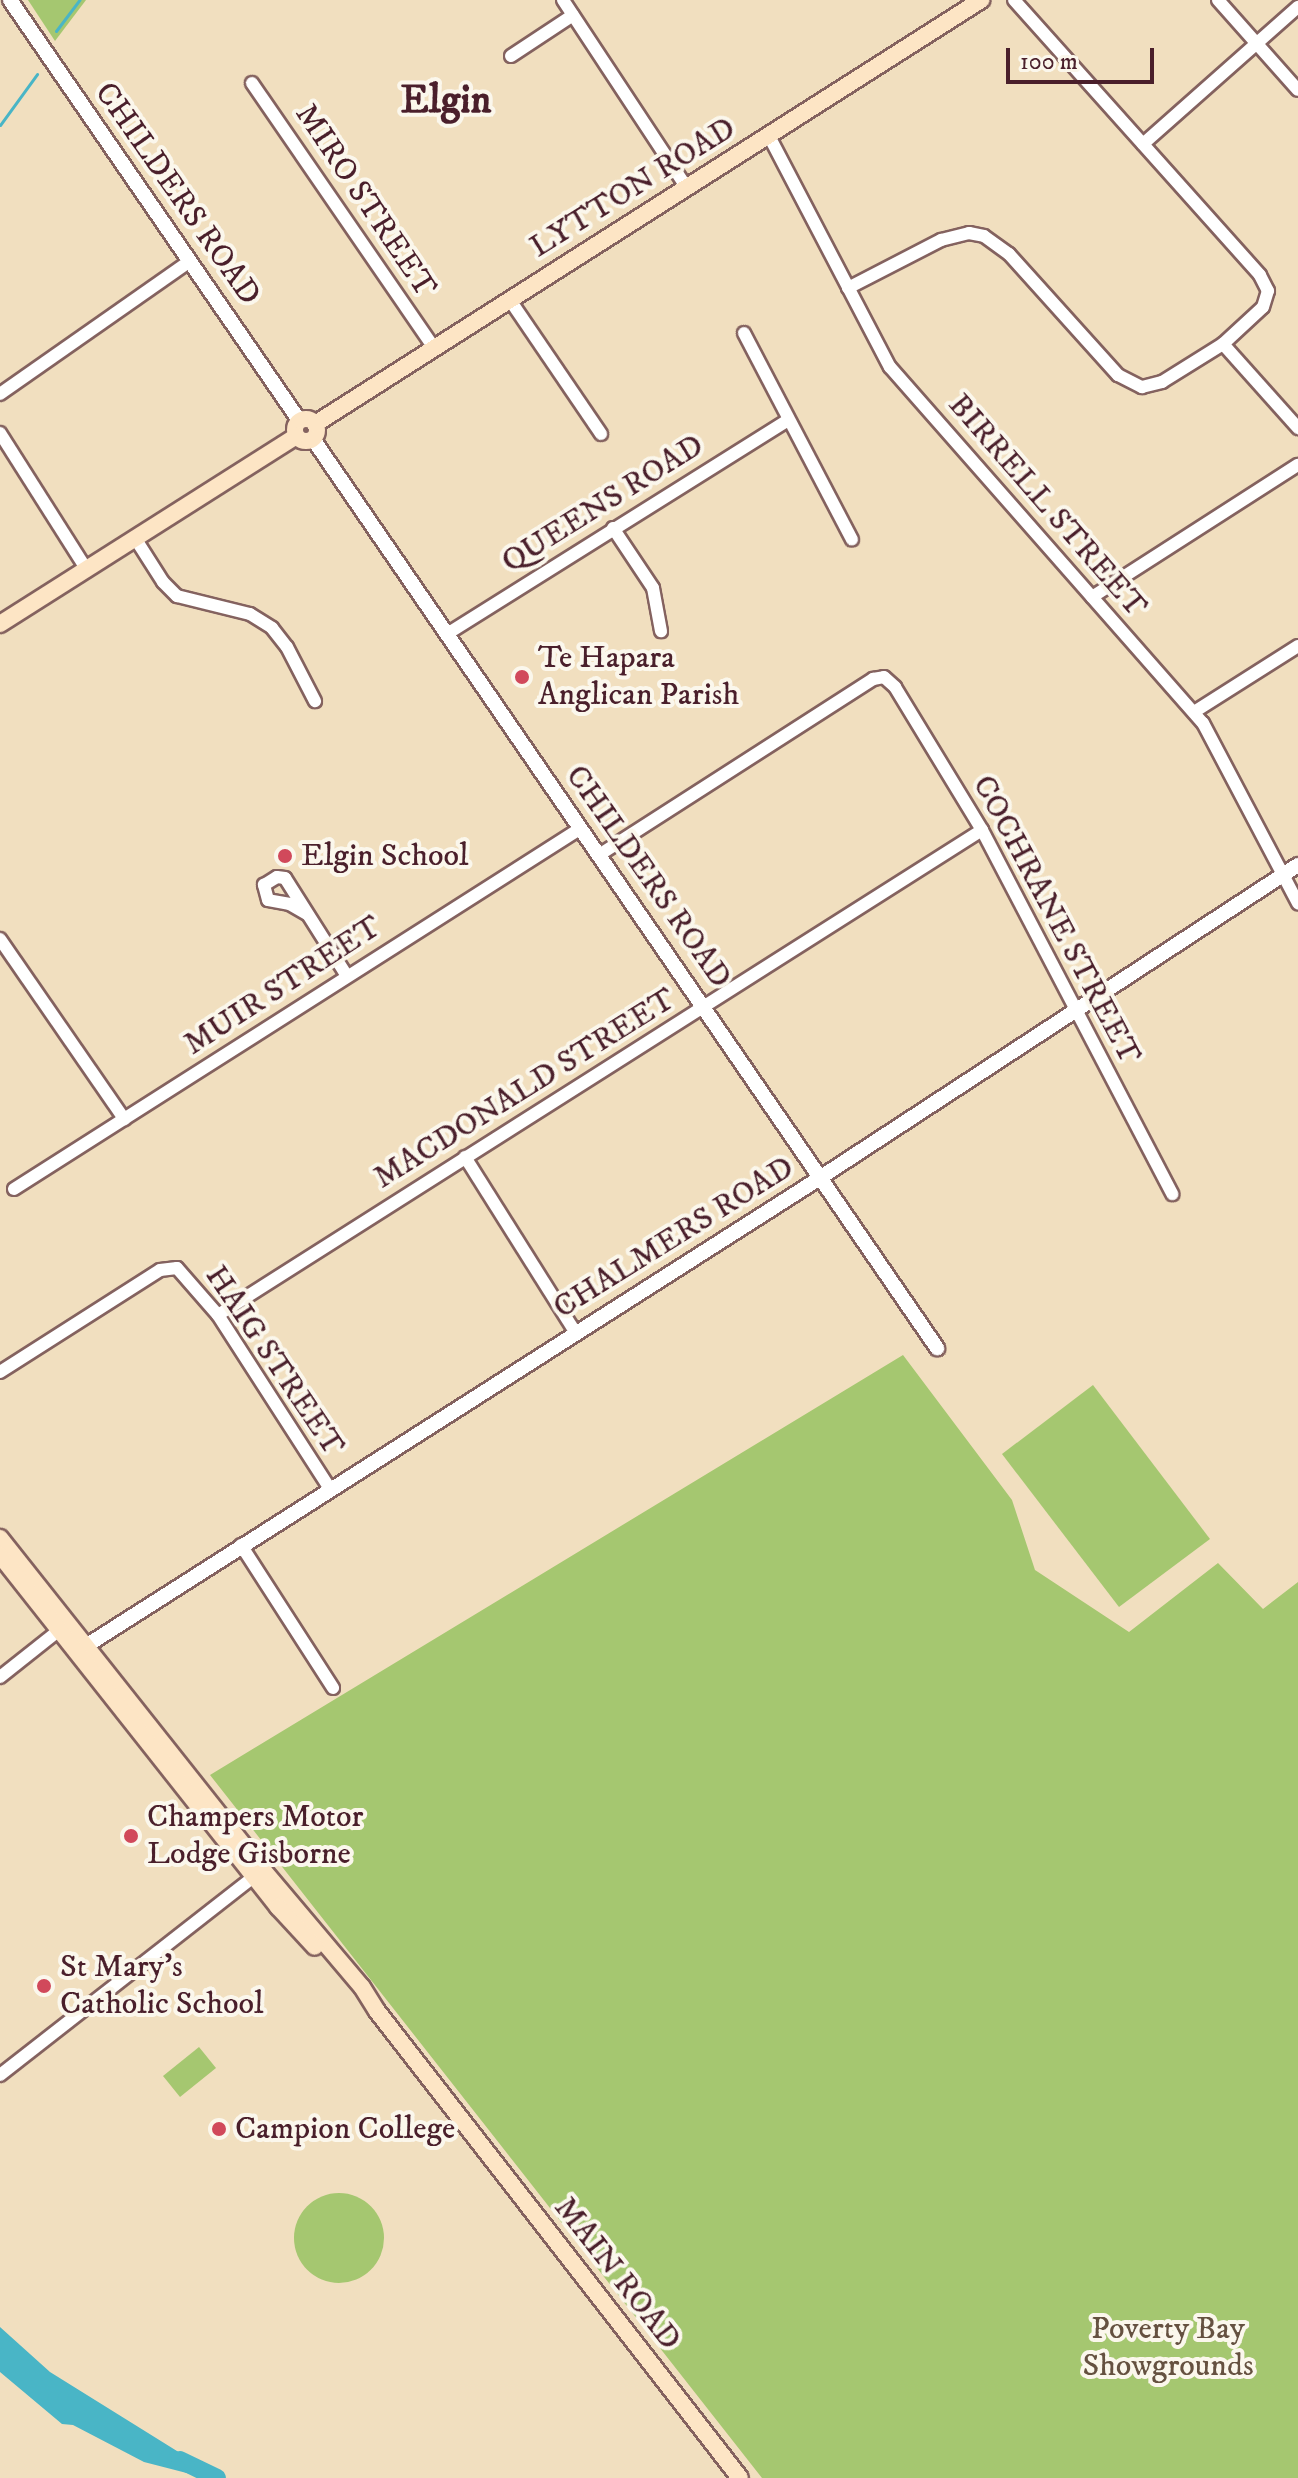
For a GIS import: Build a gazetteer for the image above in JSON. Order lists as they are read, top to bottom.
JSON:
{
  "streets": {
    "main road": ["LYTTON ROAD", "MAIN ROAD"],
    "street": [
      "CHILDERS ROAD",
      "MIRO STREET",
      "QUEENS ROAD",
      "BIRRELL STREET",
      "COCHRANE STREET",
      "MUIR STREET",
      "MACDONALD STREET",
      "CHALMERS ROAD",
      "HAIG STREET"
    ]
  },
  "crossings": [
    ["LYTTON ROAD", "CHILDERS ROAD"],
    ["LYTTON ROAD", "MIRO STREET"],
    ["LYTTON ROAD", "BIRRELL STREET"],
    ["CHILDERS ROAD", "QUEENS ROAD"],
    ["CHILDERS ROAD", "COCHRANE STREET"],
    ["CHILDERS ROAD", "MUIR STREET"],
    ["CHILDERS ROAD", "MACDONALD STREET"],
    ["CHILDERS ROAD", "CHALMERS ROAD"],
    ["BIRRELL STREET", "CHALMERS ROAD"],
    ["COCHRANE STREET", "MACDONALD STREET"],
    ["COCHRANE STREET", "CHALMERS ROAD"],
    ["MACDONALD STREET", "HAIG STREET"],
    ["CHALMERS ROAD", "HAIG STREET"],
    ["CHALMERS ROAD", "MAIN ROAD"]
  ],
  "districts": ["Elgin"],
  "parks": ["Poverty Bay Showgrounds"],
  "places": [
    "Te Hapara Anglican Parish",
    "Elgin School",
    "Champers Motor Lodge Gisborne",
    "St Mary's Catholic School",
    "Campion College"
  ],
  "scale_bar": "100 m"
}
